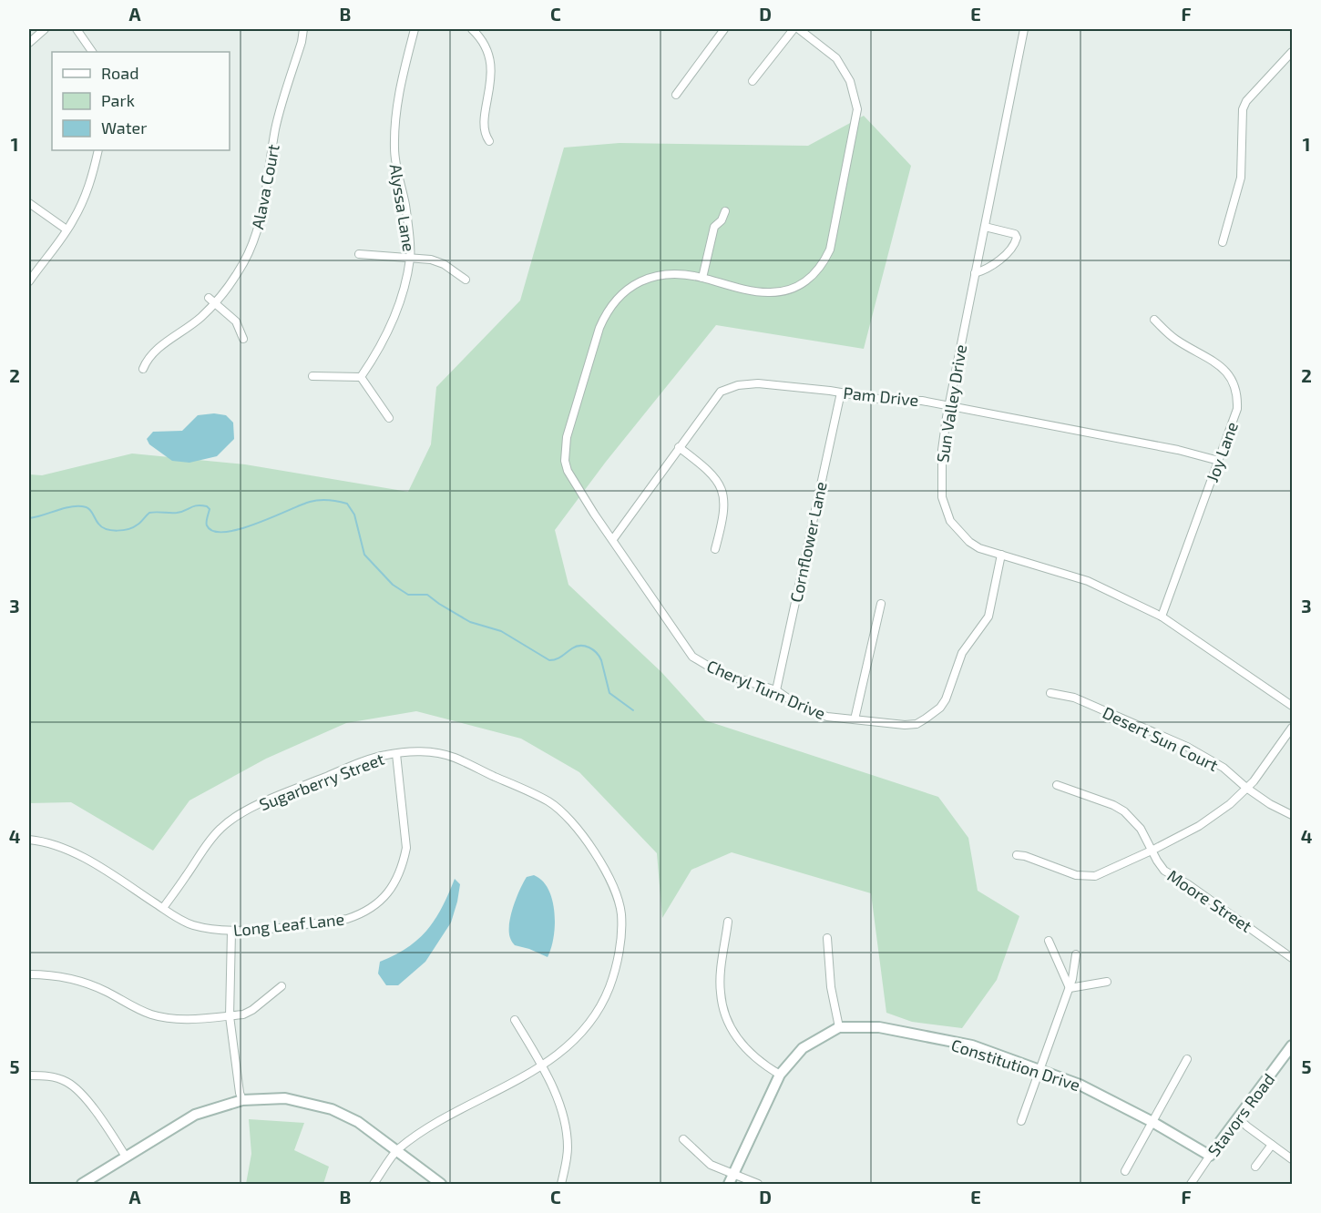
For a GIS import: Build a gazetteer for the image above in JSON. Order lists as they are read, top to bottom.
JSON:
{
  "streets": {
    "street": [
      "Alava Court",
      "Alyssa Lane",
      "Pam Drive",
      "Sun Valley Drive",
      "Joy Lane",
      "Cornflower Lane",
      "Cheryl Turn Drive",
      "Desert Sun Court",
      "Sugarberry Street",
      "Moore Street",
      "Long Leaf Lane",
      "Constitution Drive",
      "Stavors Road"
    ]
  },
  "crossings": [
    ["Pam Drive", "Sun Valley Drive"],
    ["Pam Drive", "Joy Lane"],
    ["Pam Drive", "Cornflower Lane"],
    ["Pam Drive", "Cheryl Turn Drive"],
    ["Sun Valley Drive", "Joy Lane"],
    ["Sun Valley Drive", "Cheryl Turn Drive"],
    ["Cornflower Lane", "Cheryl Turn Drive"],
    ["Sugarberry Street", "Long Leaf Lane"],
    ["Constitution Drive", "Stavors Road"]
  ],
  "legend": ["Road", "Park", "Water"],
  "grid": {
    "columns": [
      "A",
      "B",
      "C",
      "D",
      "E",
      "F"
    ],
    "rows": [
      "1",
      "2",
      "3",
      "4",
      "5"
    ]
  }
}
